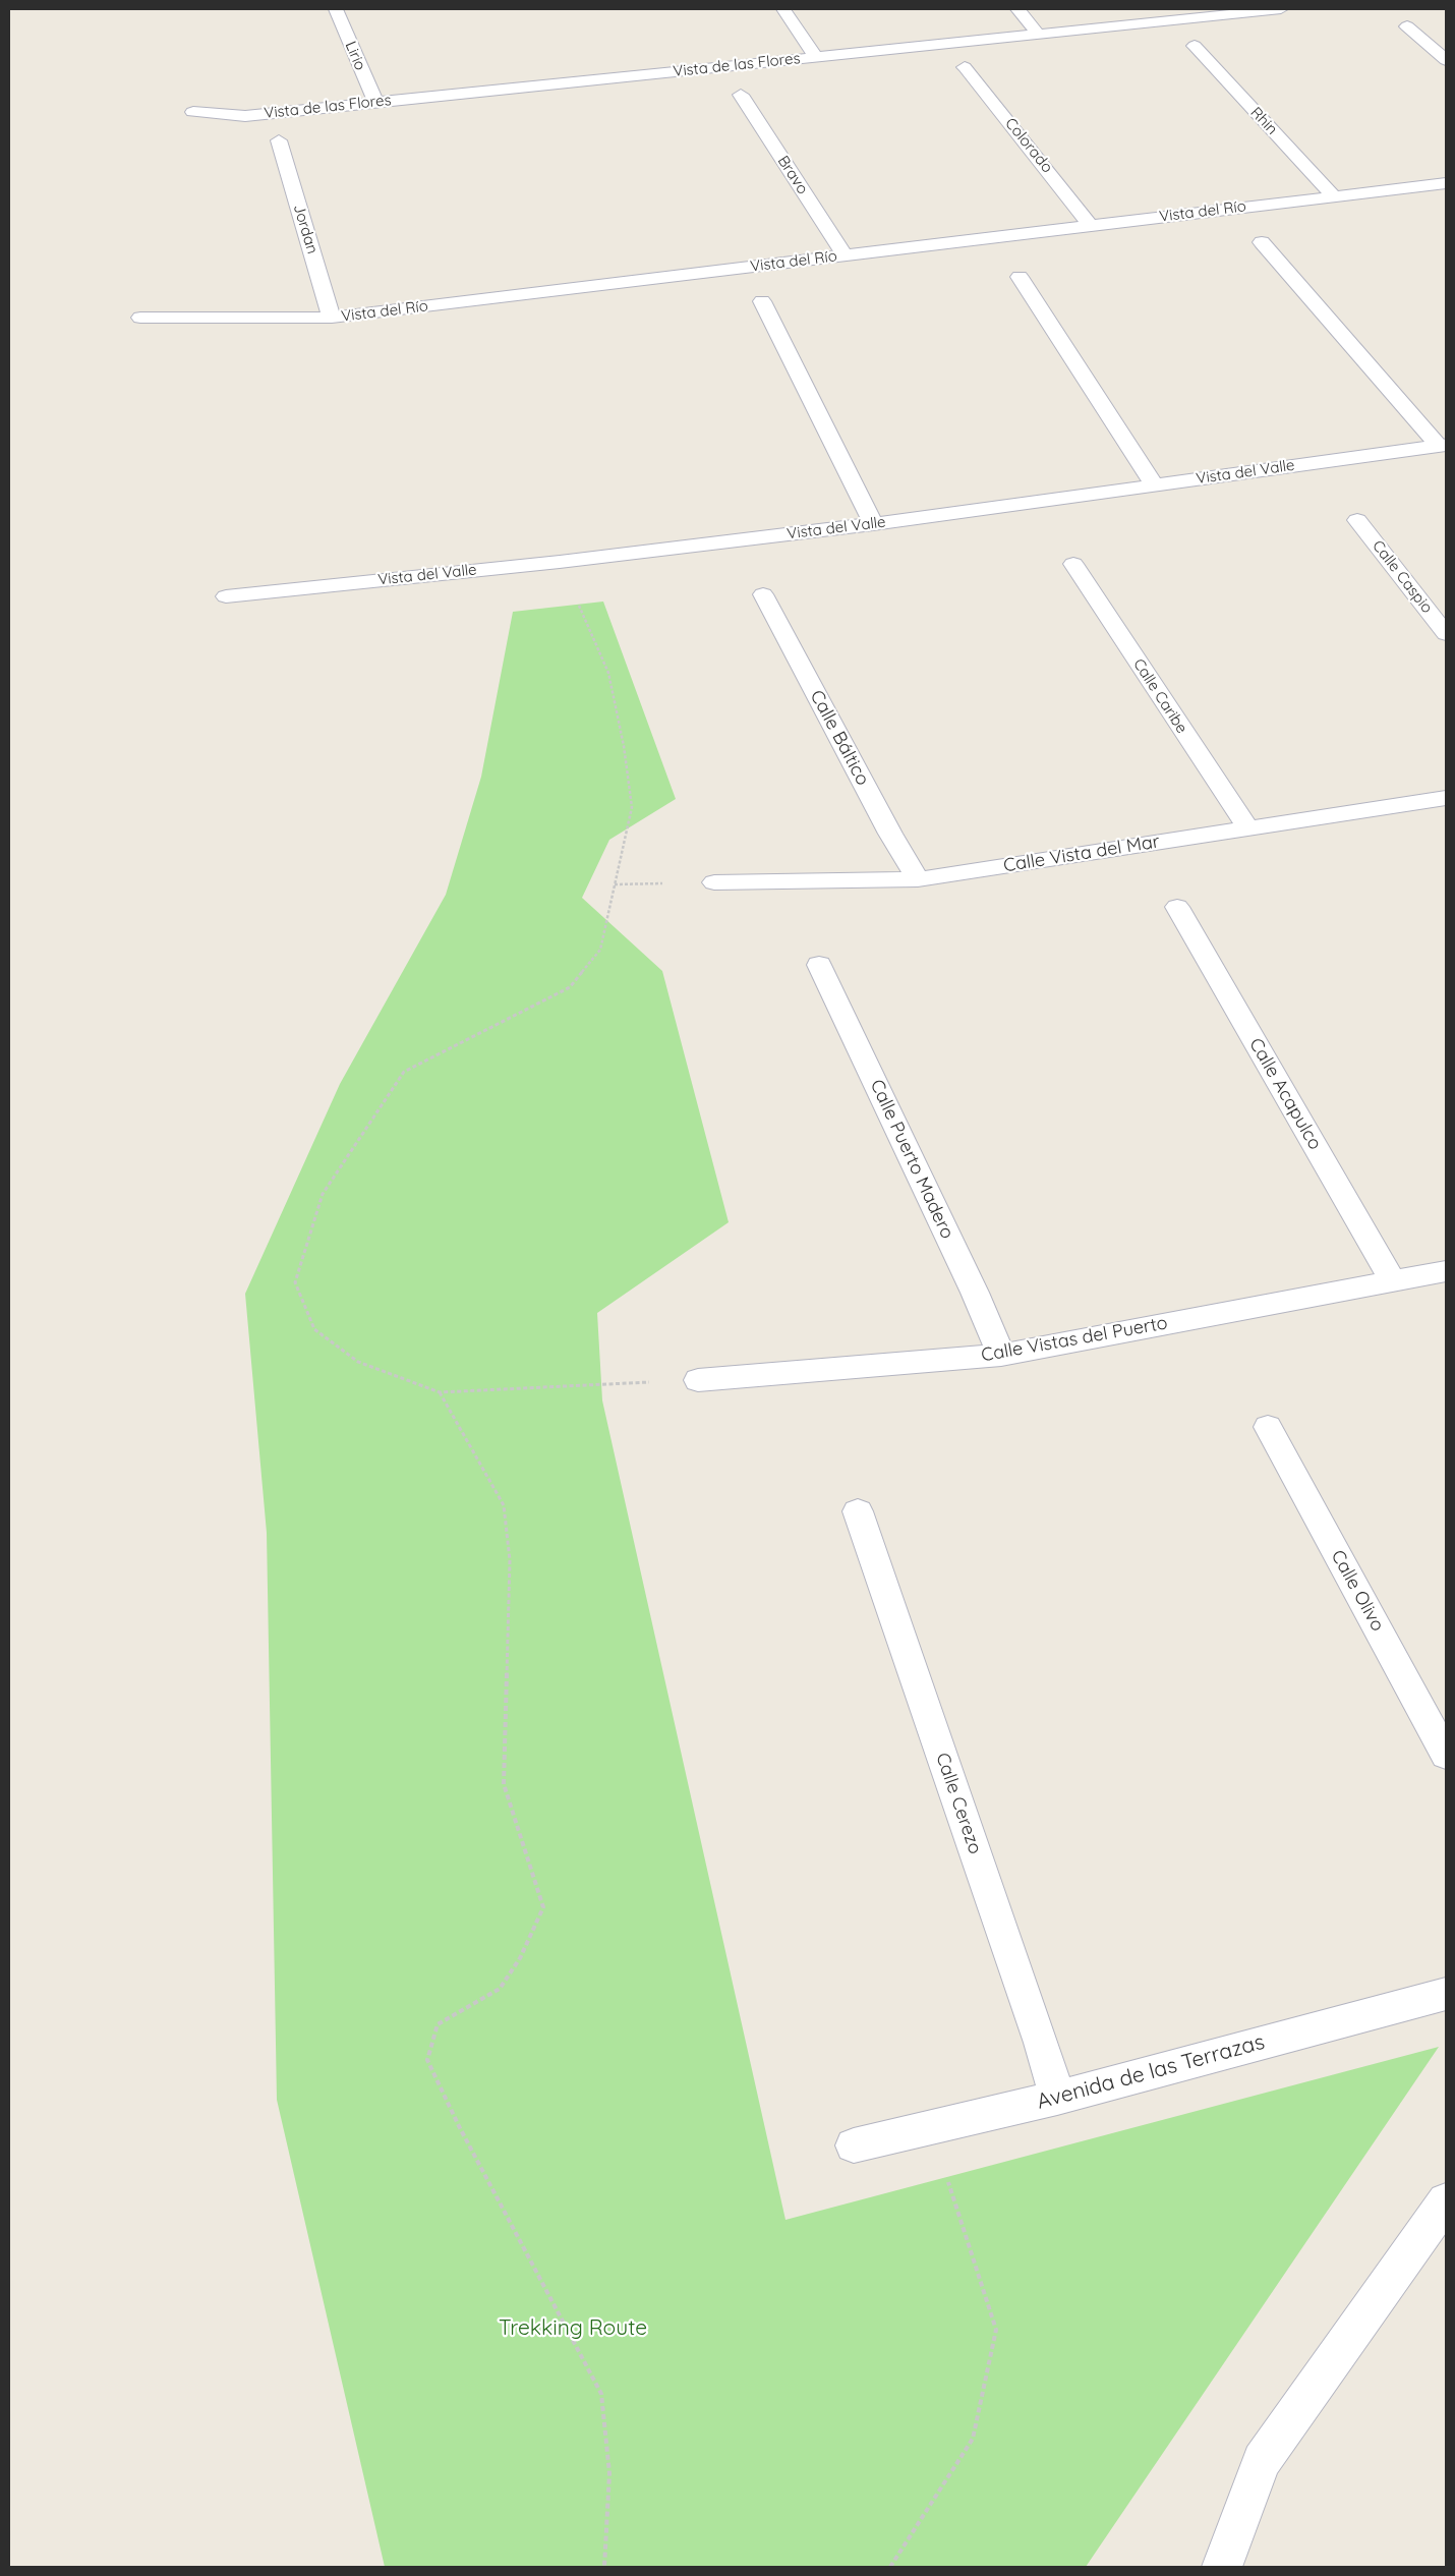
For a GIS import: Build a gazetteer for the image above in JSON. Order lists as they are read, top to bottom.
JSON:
{
  "streets": {
    "street": [
      "Lirio",
      "Vista de las Flores",
      "Rhin",
      "Colorado",
      "Bravo",
      "Vista del Río",
      "Jordan",
      "Vista del Valle",
      "Calle Caspio",
      "Calle Caribe",
      "Calle Báltico",
      "Calle Vista del Mar",
      "Calle Acapulco",
      "Calle Puerto Madero",
      "Calle Vistas del Puerto",
      "Calle Olivo",
      "Calle Cerezo",
      "Avenida de las Terrazas"
    ]
  },
  "crossings": [
    ["Lirio", "Vista de las Flores"],
    ["Rhin", "Vista del Río"],
    ["Colorado", "Vista del Río"],
    ["Bravo", "Vista del Río"],
    ["Vista del Río", "Jordan"],
    ["Calle Caribe", "Calle Vista del Mar"],
    ["Calle Báltico", "Calle Vista del Mar"],
    ["Calle Acapulco", "Calle Vistas del Puerto"],
    ["Calle Puerto Madero", "Calle Vistas del Puerto"],
    ["Calle Cerezo", "Avenida de las Terrazas"]
  ],
  "parks": ["Trekking Route"]
}
